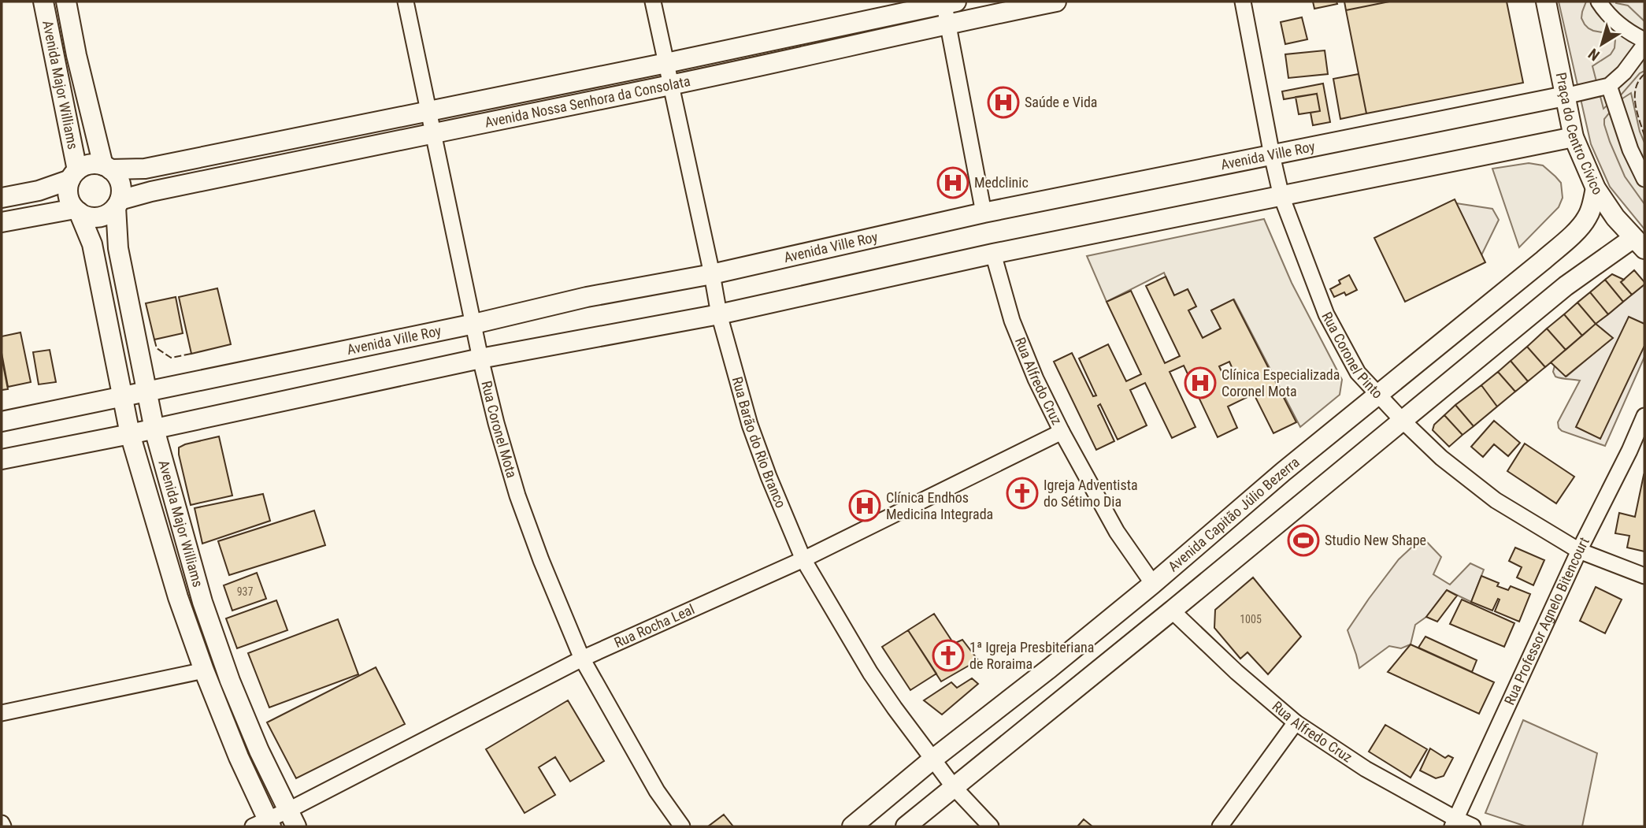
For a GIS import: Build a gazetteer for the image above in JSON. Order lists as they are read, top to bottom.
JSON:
{
  "streets": {
    "main road": [
      "Avenida Major Williams",
      "Avenida Nossa Senhora da Consolata",
      "Praça do Centro Cívico",
      "Avenida Ville Roy",
      "Avenida Capitão Júlio Bezerra"
    ],
    "street": [
      "Rua Coronel Pinto",
      "Rua Alfredo Cruz",
      "Rua Coronel Mota",
      "Rua Barão do Rio Branco",
      "Rua Professor Agnelo Bitencourt",
      "Rua Rocha Leal"
    ]
  },
  "crossings": [
    ["Avenida Major Williams", "Avenida Nossa Senhora da Consolata"],
    ["Avenida Major Williams", "Avenida Ville Roy"],
    ["Avenida Major Williams", "Rua Rocha Leal"],
    ["Avenida Nossa Senhora da Consolata", "Rua Coronel Mota"],
    ["Avenida Nossa Senhora da Consolata", "Rua Barão do Rio Branco"],
    ["Praça do Centro Cívico", "Avenida Ville Roy"],
    ["Praça do Centro Cívico", "Avenida Capitão Júlio Bezerra"],
    ["Avenida Ville Roy", "Rua Coronel Pinto"],
    ["Avenida Ville Roy", "Rua Coronel Mota"],
    ["Avenida Ville Roy", "Rua Barão do Rio Branco"],
    ["Rua Coronel Pinto", "Avenida Capitão Júlio Bezerra"],
    ["Rua Coronel Pinto", "Rua Professor Agnelo Bitencourt"],
    ["Rua Alfredo Cruz", "Avenida Capitão Júlio Bezerra"],
    ["Rua Alfredo Cruz", "Rua Professor Agnelo Bitencourt"],
    ["Rua Alfredo Cruz", "Rua Rocha Leal"],
    ["Rua Coronel Mota", "Rua Rocha Leal"],
    ["Rua Barão do Rio Branco", "Avenida Capitão Júlio Bezerra"],
    ["Rua Barão do Rio Branco", "Rua Rocha Leal"]
  ],
  "places": {
    "hospital": [
      "Saúde e Vida",
      "Medclinic",
      "Clínica Especializada Coronel Mota",
      "Clínica Endhos Medicina Integrada"
    ],
    "church": ["Igreja Adventista do Sétimo Dia", "1ª Igreja Presbiteriana de Roraima"],
    "sports": ["Studio New Shape"]
  },
  "house_numbers": ["937", "1005"],
  "north": "bottom left"
}
